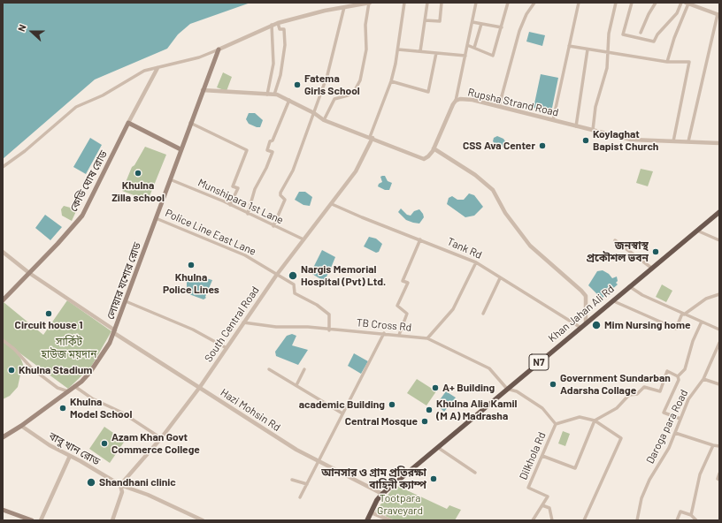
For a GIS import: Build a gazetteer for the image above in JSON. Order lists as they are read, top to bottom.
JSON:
{
  "streets": {
    "highway": ["Khan Jahan Ali Rd", "N7"],
    "main road": ["কেডি ঘোষ রোড", "লোয়ার যশোর রোড"],
    "street": [
      "Rupsha Strand Road",
      "Munshipara 1st Lane",
      "Police Line East Lane",
      "Tank Rd",
      "South Central Road",
      "TB Cross Rd",
      "Hazi Mohsin Rd",
      "Daroga para Road",
      "বাবু খান রোড",
      "Dilkhola Rd"
    ]
  },
  "crossings": [
    ["Rupsha Strand Road", "লোয়ার যশোর রোড"],
    ["Rupsha Strand Road", "South Central Road"],
    ["কেডি ঘোষ রোড", "Hazi Mohsin Rd"],
    ["Munshipara 1st Lane", "লোয়ার যশোর রোড"],
    ["Munshipara 1st Lane", "South Central Road"],
    ["Police Line East Lane", "লোয়ার যশোর রোড"],
    ["Police Line East Lane", "South Central Road"],
    ["Police Line East Lane", "TB Cross Rd"],
    ["Tank Rd", "Khan Jahan Ali Rd"],
    ["Tank Rd", "South Central Road"],
    ["লোয়ার যশোর রোড", "Hazi Mohsin Rd"],
    ["লোয়ার যশোর রোড", "বাবু খান রোড"],
    ["Khan Jahan Ali Rd", "TB Cross Rd"],
    ["Khan Jahan Ali Rd", "Hazi Mohsin Rd"],
    ["South Central Road", "TB Cross Rd"],
    ["South Central Road", "Hazi Mohsin Rd"],
    ["South Central Road", "বাবু খান রোড"],
    ["TB Cross Rd", "Dilkhola Rd"]
  ],
  "parks": ["সার্কিট হাউজ ময়দান", "Tootpara Graveyard"],
  "places": [
    "Fatema Girls School",
    "Koylaghat Bapist Church",
    "CSS Ava Center",
    "Khulna Zilla school",
    "জনস্বাস্থ প্রকৌশল ভবন",
    "Khulna Police Lines",
    "Nargis Memorial Hospital (Pvt) Ltd.",
    "Circuit house 1",
    "Mim Nursing home",
    "Khulna Stadium",
    "Government Sundarban Adarsha Collage",
    "A+ Building",
    "academic Building",
    "Khulna Model School",
    "Khulna Alia Kamil (M A) Madrasha",
    "Central Mosque",
    "Azam Khan Govt Commerce College",
    "আনসার ও গ্রাম প্রতিরক্ষা বাহিনী ক্যাম্প",
    "Shandhani clinic"
  ],
  "north": "left"
}
